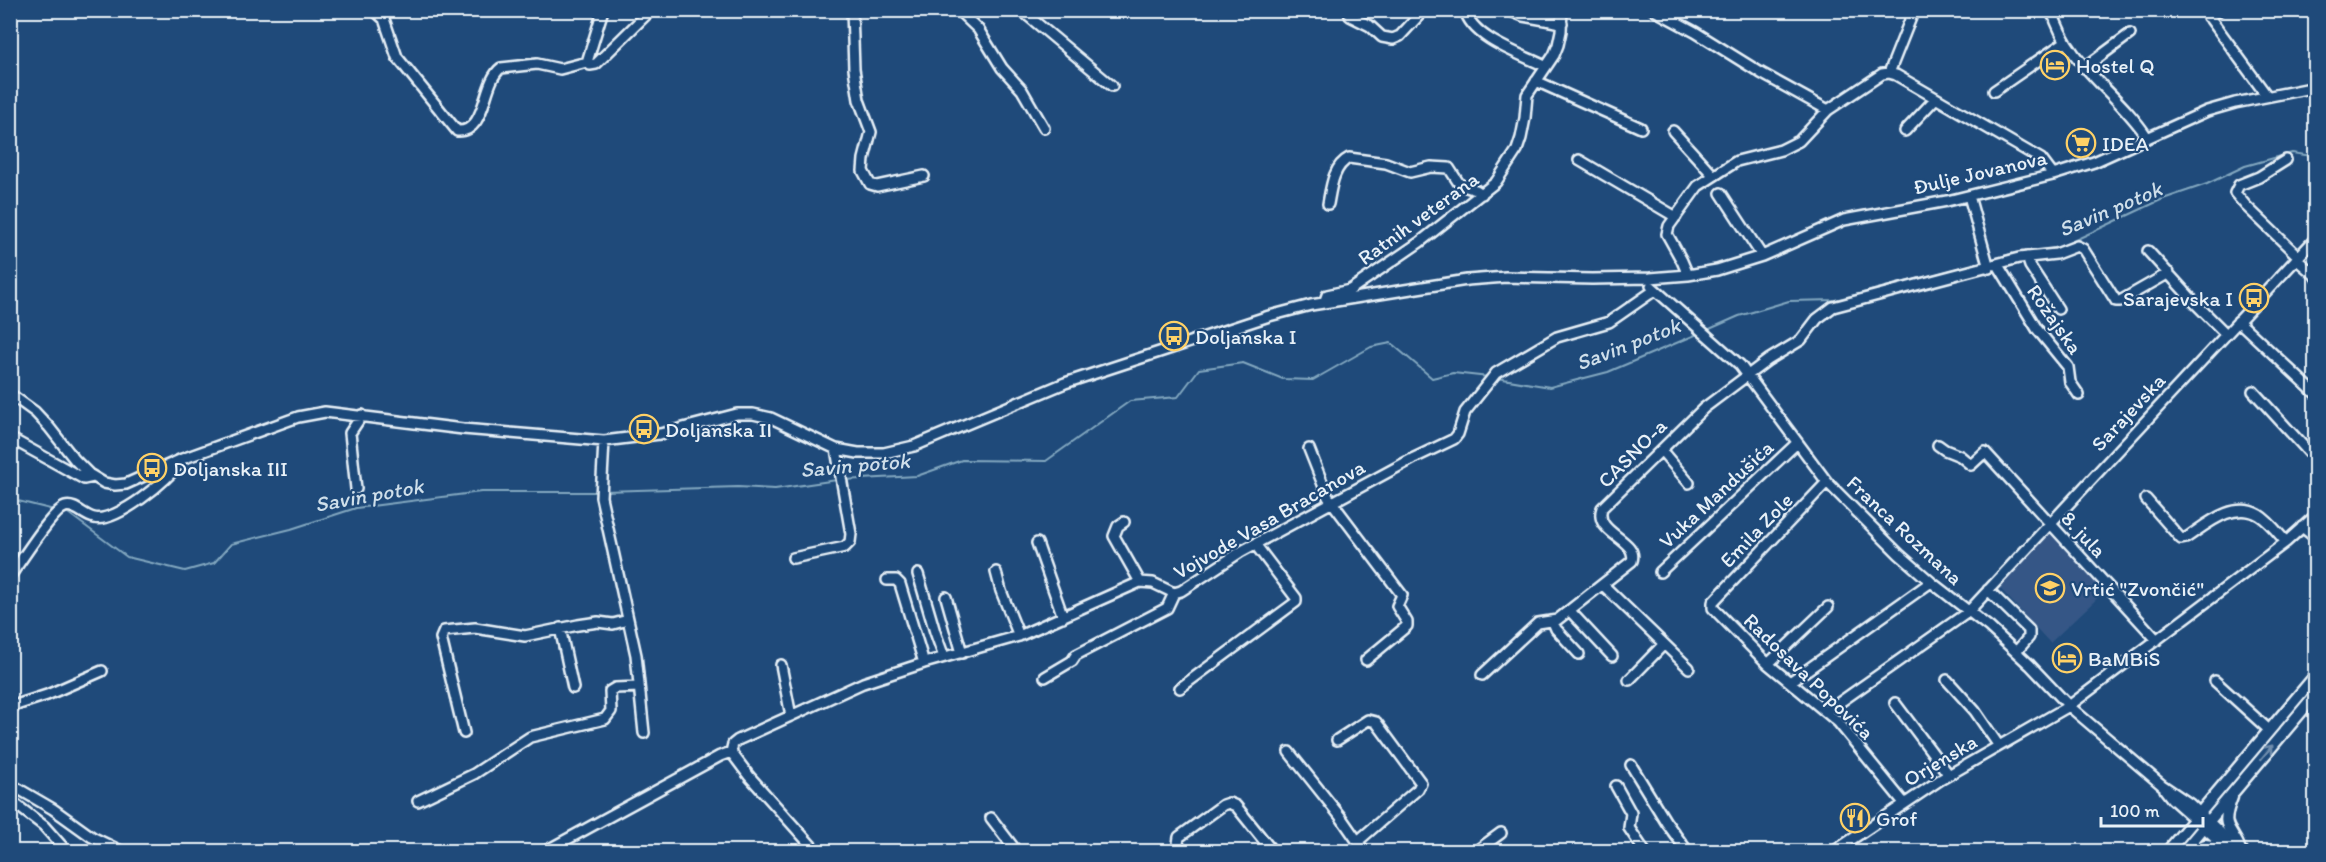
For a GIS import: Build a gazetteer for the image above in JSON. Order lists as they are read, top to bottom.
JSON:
{
  "streets": {
    "street": [
      "Đulje Jovanova",
      "Ratnih veterana",
      "Rožajska",
      "Sarajevska",
      "CASNO-a",
      "Vuka Mandušića",
      "Vojvode Vasa Bracanova",
      "Emila Zole",
      "Franca Rozmana",
      "8. jula",
      "Radosava Popovića",
      "Orjenska"
    ]
  },
  "crossings": [
    ["Đulje Jovanova", "Ratnih veterana"],
    ["Đulje Jovanova", "Rožajska"],
    ["Đulje Jovanova", "Franca Rozmana"],
    ["Rožajska", "CASNO-a"],
    ["Sarajevska", "Franca Rozmana"],
    ["Sarajevska", "8. jula"],
    ["CASNO-a", "Franca Rozmana"],
    ["Vuka Mandušića", "Franca Rozmana"],
    ["Vojvode Vasa Bracanova", "Franca Rozmana"],
    ["Emila Zole", "Franca Rozmana"],
    ["Emila Zole", "Radosava Popovića"],
    ["Franca Rozmana", "Orjenska"],
    ["8. jula", "Orjenska"],
    ["Radosava Popovića", "Orjenska"]
  ],
  "water": ["Savin potok"],
  "places": {
    "hotel": ["Hostel Q", "BaMBiS"],
    "supermarket": ["IDEA"],
    "bus stop": [
      "Sarajevska I",
      "Doljanska I",
      "Doljanska II",
      "Doljanska III"
    ],
    "school or university": ["Vrtić \"Zvončić\""],
    "restaurant": ["Grof"]
  },
  "scale_bar": "100 m"
}
